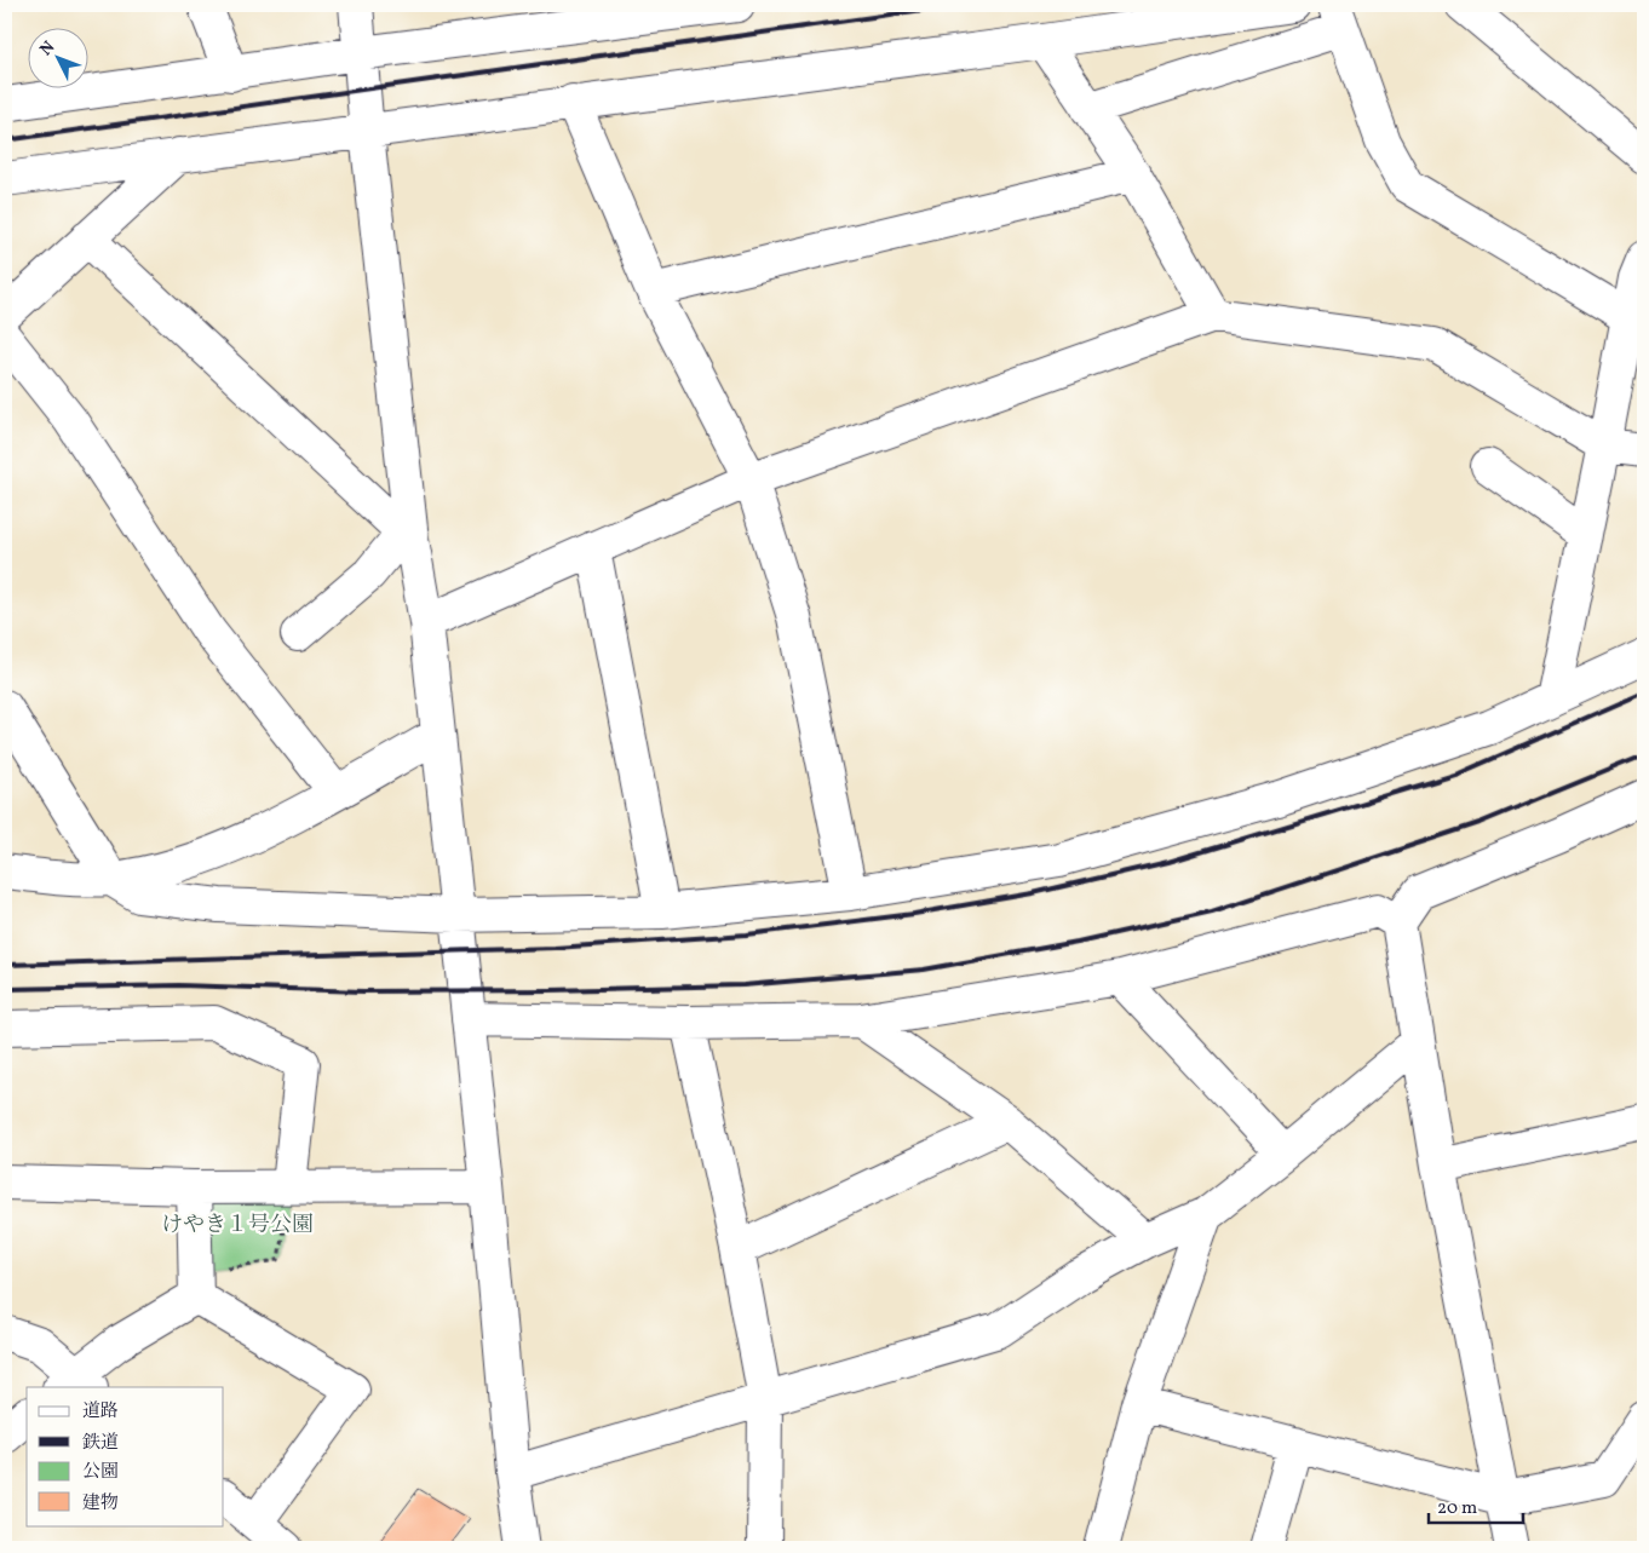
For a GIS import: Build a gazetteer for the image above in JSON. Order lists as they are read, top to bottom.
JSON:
{
  "parks": ["けやき１号公園"],
  "legend": [
    "道路",
    "鉄道",
    "公園",
    "建物"
  ],
  "scale_bar": "20 m",
  "north": "top left"
}
